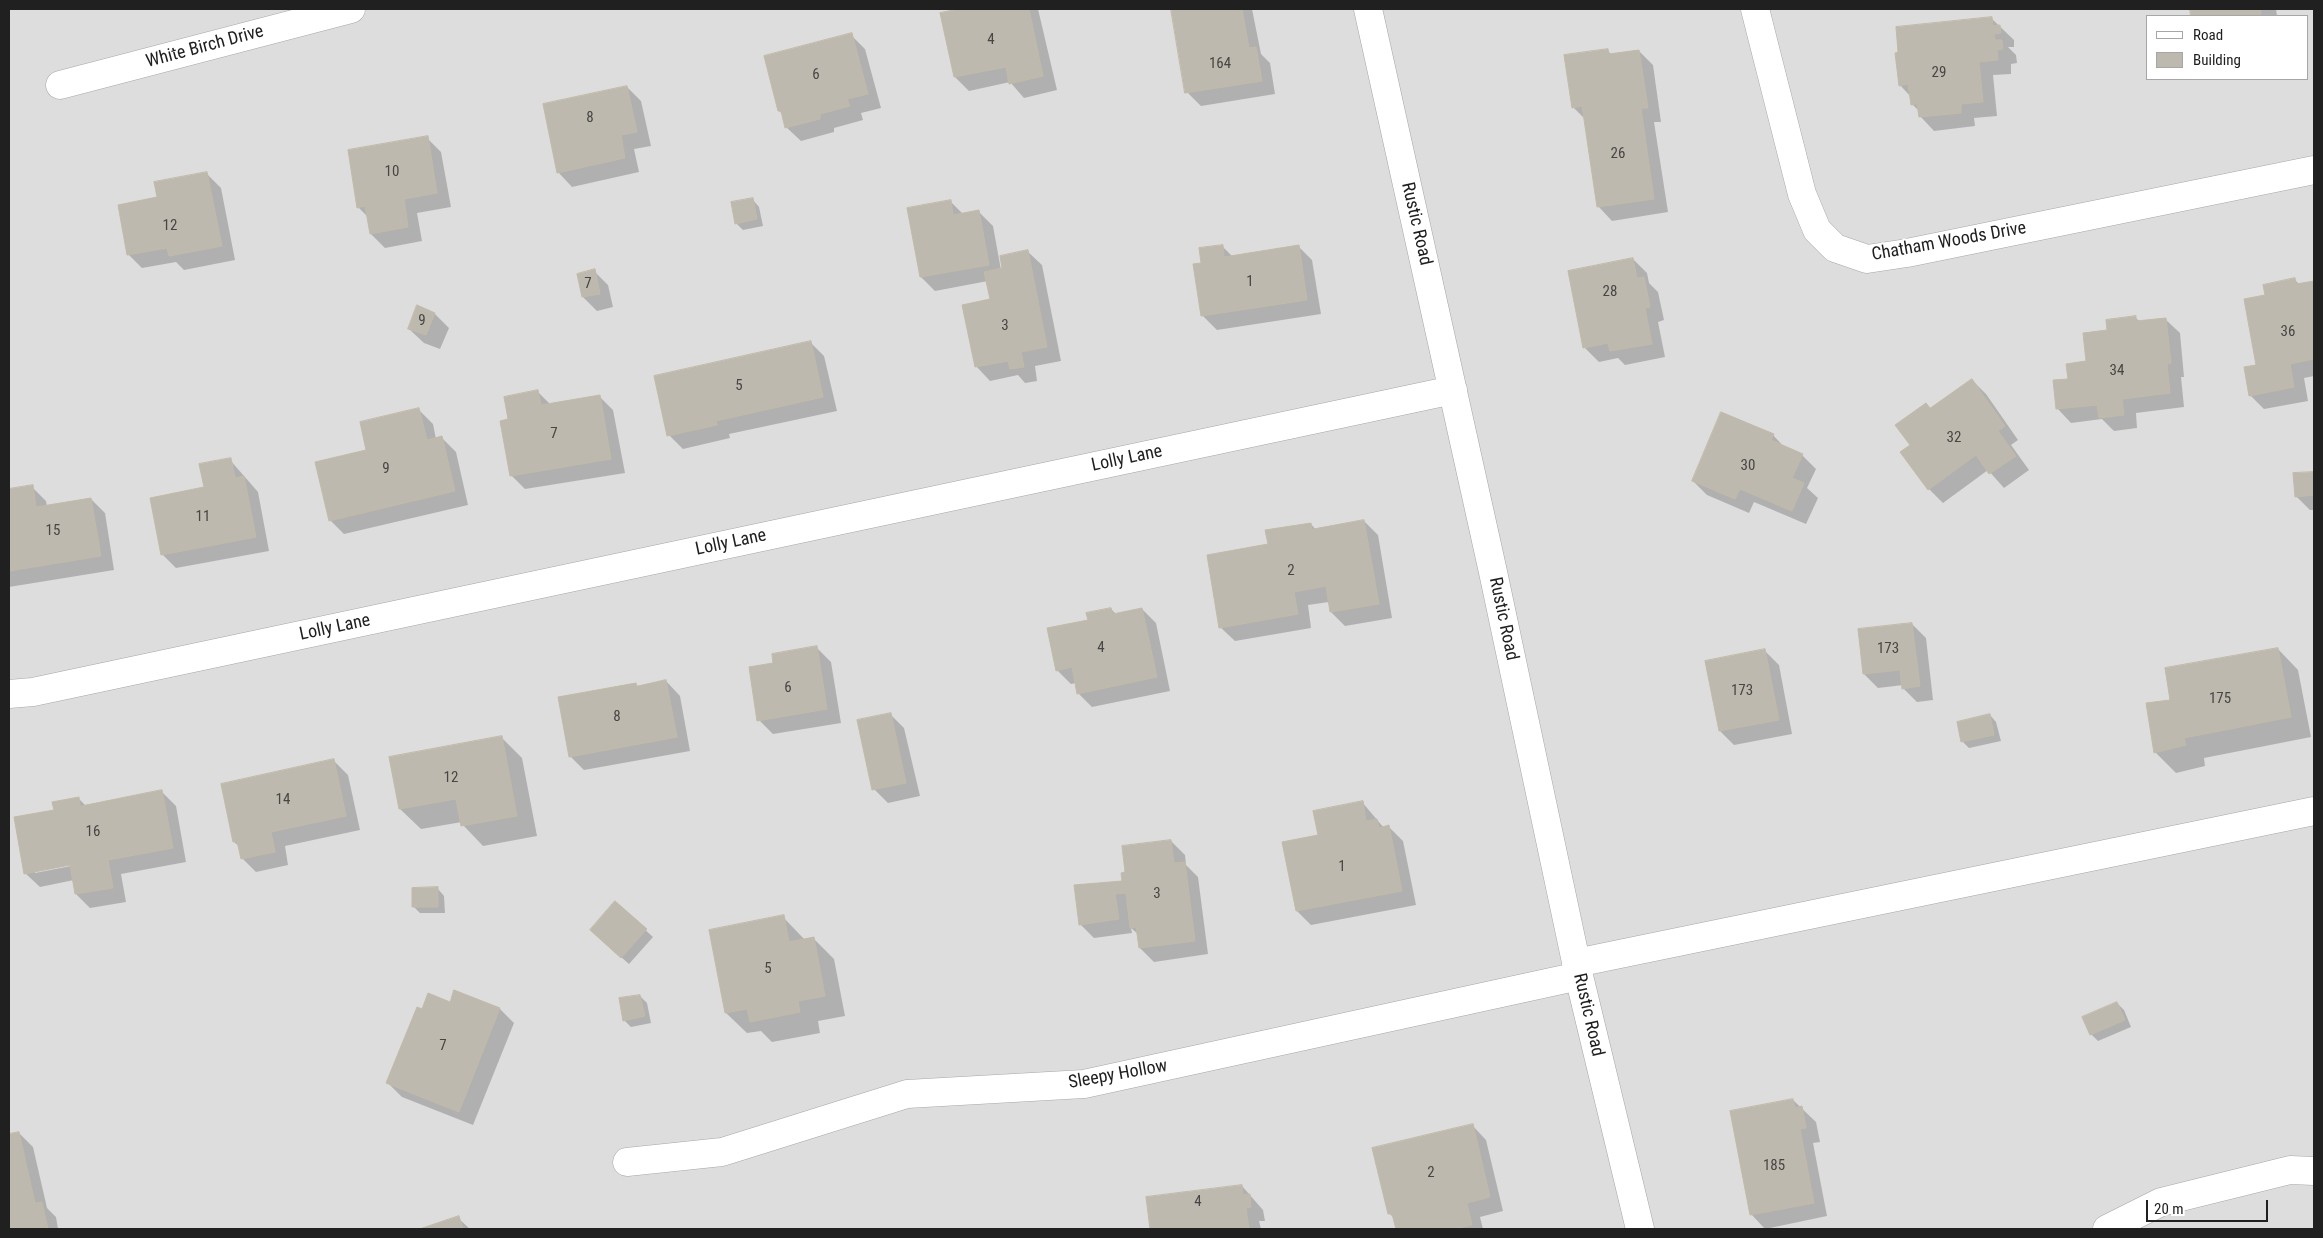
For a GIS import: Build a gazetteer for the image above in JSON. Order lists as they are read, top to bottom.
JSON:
{
  "streets": {
    "street": [
      "White Birch Drive",
      "Rustic Road",
      "Chatham Woods Drive",
      "Lolly Lane",
      "Sleepy Hollow"
    ]
  },
  "crossings": [
    ["Rustic Road", "Lolly Lane"],
    ["Rustic Road", "Sleepy Hollow"]
  ],
  "house_numbers": [
    "4",
    "164",
    "29",
    "6",
    "8",
    "26",
    "10",
    "12",
    "1",
    "7",
    "28",
    "9",
    "3",
    "36",
    "34",
    "5",
    "7",
    "32",
    "30",
    "9",
    "11",
    "15",
    "2",
    "4",
    "173",
    "6",
    "173",
    "175",
    "8",
    "12",
    "14",
    "16",
    "1",
    "3",
    "5",
    "7",
    "185",
    "2",
    "4"
  ],
  "legend": ["Road", "Building"],
  "scale_bar": "20 m"
}
